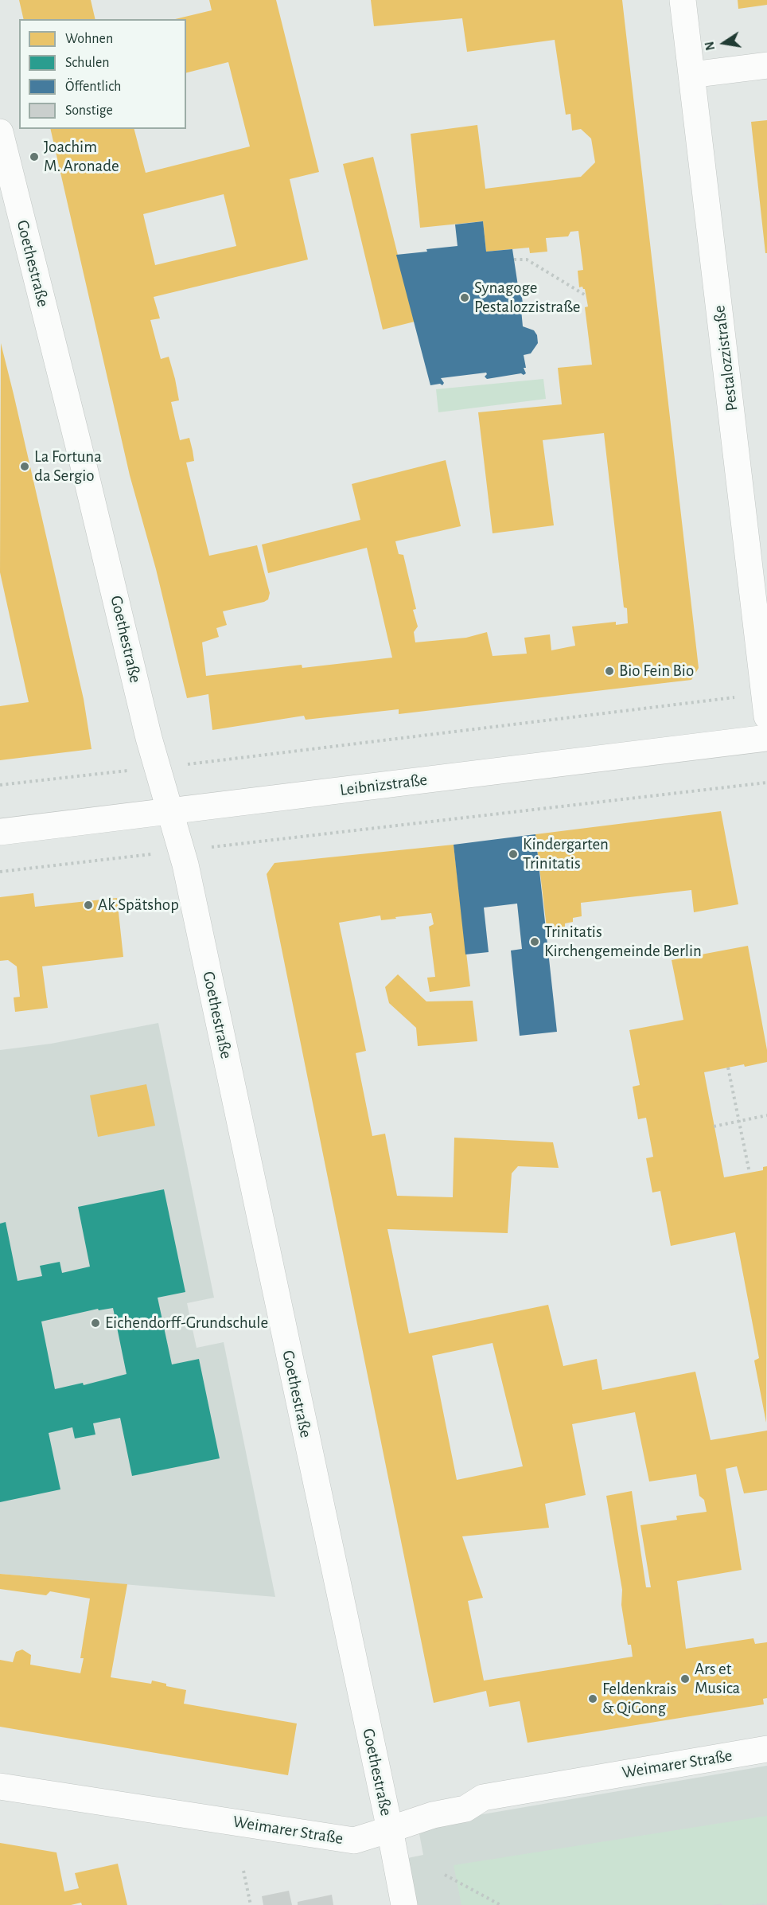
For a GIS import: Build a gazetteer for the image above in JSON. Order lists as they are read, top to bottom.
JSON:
{
  "streets": {
    "street": [
      "Goethestraße",
      "Pestalozzistraße",
      "Leibnizstraße",
      "Weimarer Straße"
    ]
  },
  "crossings": [
    ["Goethestraße", "Leibnizstraße"],
    ["Goethestraße", "Weimarer Straße"]
  ],
  "places": [
    "Joachim M. Aronade",
    "Synagoge Pestalozzistraße",
    "La Fortuna da Sergio",
    "Bio Fein Bio",
    "Kindergarten Trinitatis",
    "Ak Spätshop",
    "Trinitatis Kirchengemeinde Berlin",
    "Eichendorff-Grundschule",
    "Ars et Musica",
    "Feldenkrais & QiGong"
  ],
  "legend": [
    "Wohnen",
    "Schulen",
    "Öffentlich",
    "Sonstige"
  ],
  "north": "left"
}
